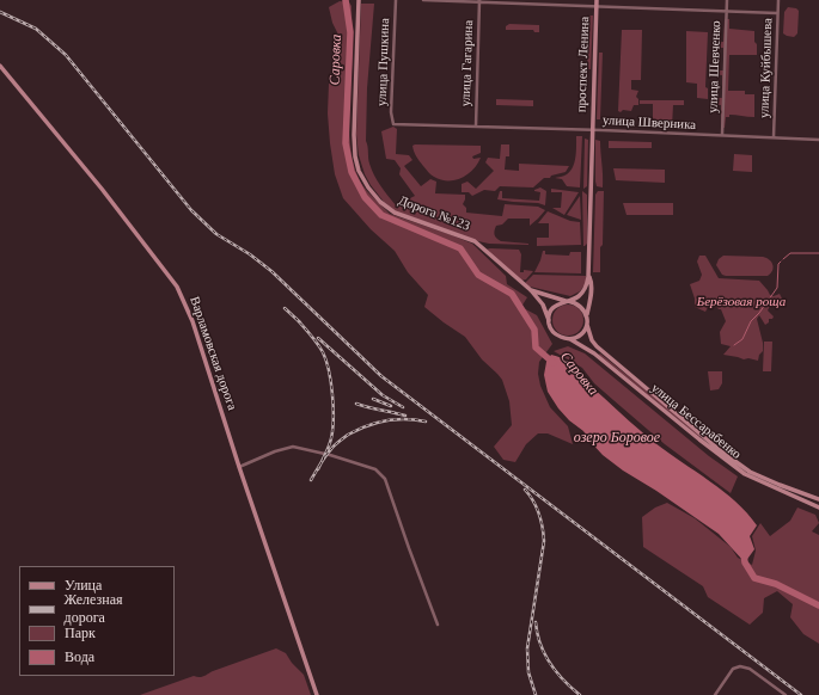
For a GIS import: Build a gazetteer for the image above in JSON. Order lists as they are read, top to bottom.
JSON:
{
  "streets": {
    "main road": [
      "проспект Ленина",
      "Дорога №123",
      "Варламовская дорога",
      "улица Бессарабенко"
    ],
    "street": [
      "улица Пушкина",
      "улица Гагарина",
      "улица Шевченко",
      "улица Куйбышева",
      "улица Шверника"
    ]
  },
  "crossings": [
    ["улица Пушкина", "улица Шверника"],
    ["улица Гагарина", "улица Шверника"],
    ["проспект Ленина", "улица Шверника"],
    ["улица Шевченко", "улица Шверника"],
    ["улица Куйбышева", "улица Шверника"],
    ["Дорога №123", "улица Бессарабенко"]
  ],
  "water": ["Саровка", "озеро Боровое"],
  "parks": ["Берёзовая роща"],
  "legend": [
    "Улица",
    "Железная дорога",
    "Парк",
    "Вода"
  ]
}
